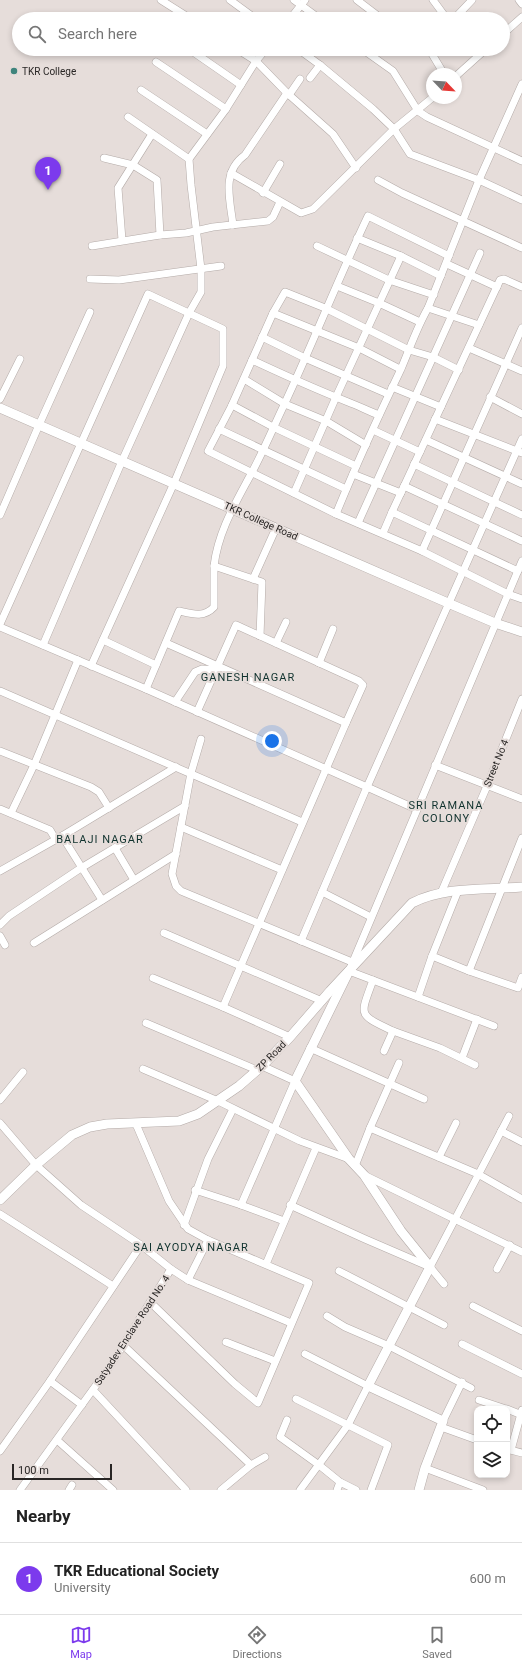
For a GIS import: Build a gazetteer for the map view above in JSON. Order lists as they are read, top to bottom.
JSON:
{
  "streets": {
    "street": [
      "TKR College Road",
      "Street No 4",
      "ZP Road",
      "Satyadev Enclave Road No. 4"
    ]
  },
  "crossings": [
    ["Street No 4", "ZP Road"],
    ["ZP Road", "Satyadev Enclave Road No. 4"]
  ],
  "districts": [
    "GANESH NAGAR",
    "SRI RAMANA COLONY",
    "BALAJI NAGAR",
    "SAI AYODYA NAGAR"
  ],
  "places": ["TKR College"],
  "scale_bar": "100 m",
  "north": "bottom right",
  "page": {
    "search": "Search here",
    "pins": "1",
    "scale": "100 m",
    "heading": "Nearby",
    "list": [
      {
        "mark": "1",
        "name": "TKR Educational Society",
        "note": "University",
        "value": "600 m"
      }
    ],
    "nav": ["Map", "Directions", "Saved"]
  }
}
